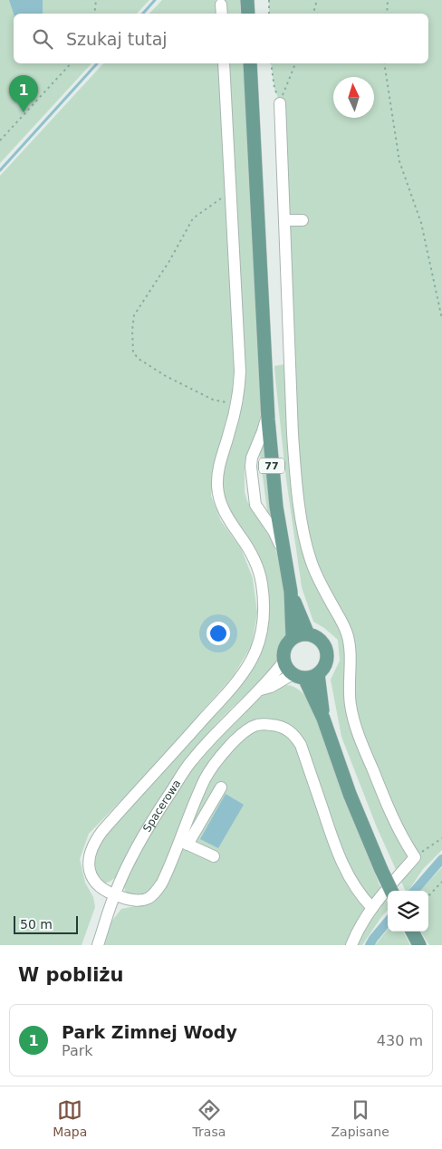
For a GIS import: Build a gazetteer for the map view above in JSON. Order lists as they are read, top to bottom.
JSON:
{
  "streets": {
    "main road": ["77"],
    "street": ["Spacerowa"]
  },
  "crossings": [
    ["77", "Spacerowa"]
  ],
  "scale_bar": "50 m",
  "north": "top",
  "page": {
    "search": "Szukaj tutaj",
    "pins": "1",
    "scale": "50 m",
    "heading": "W pobliżu",
    "list": [
      {
        "mark": "1",
        "name": "Park Zimnej Wody",
        "note": "Park",
        "value": "430 m"
      }
    ],
    "nav": ["Mapa", "Trasa", "Zapisane"]
  }
}
